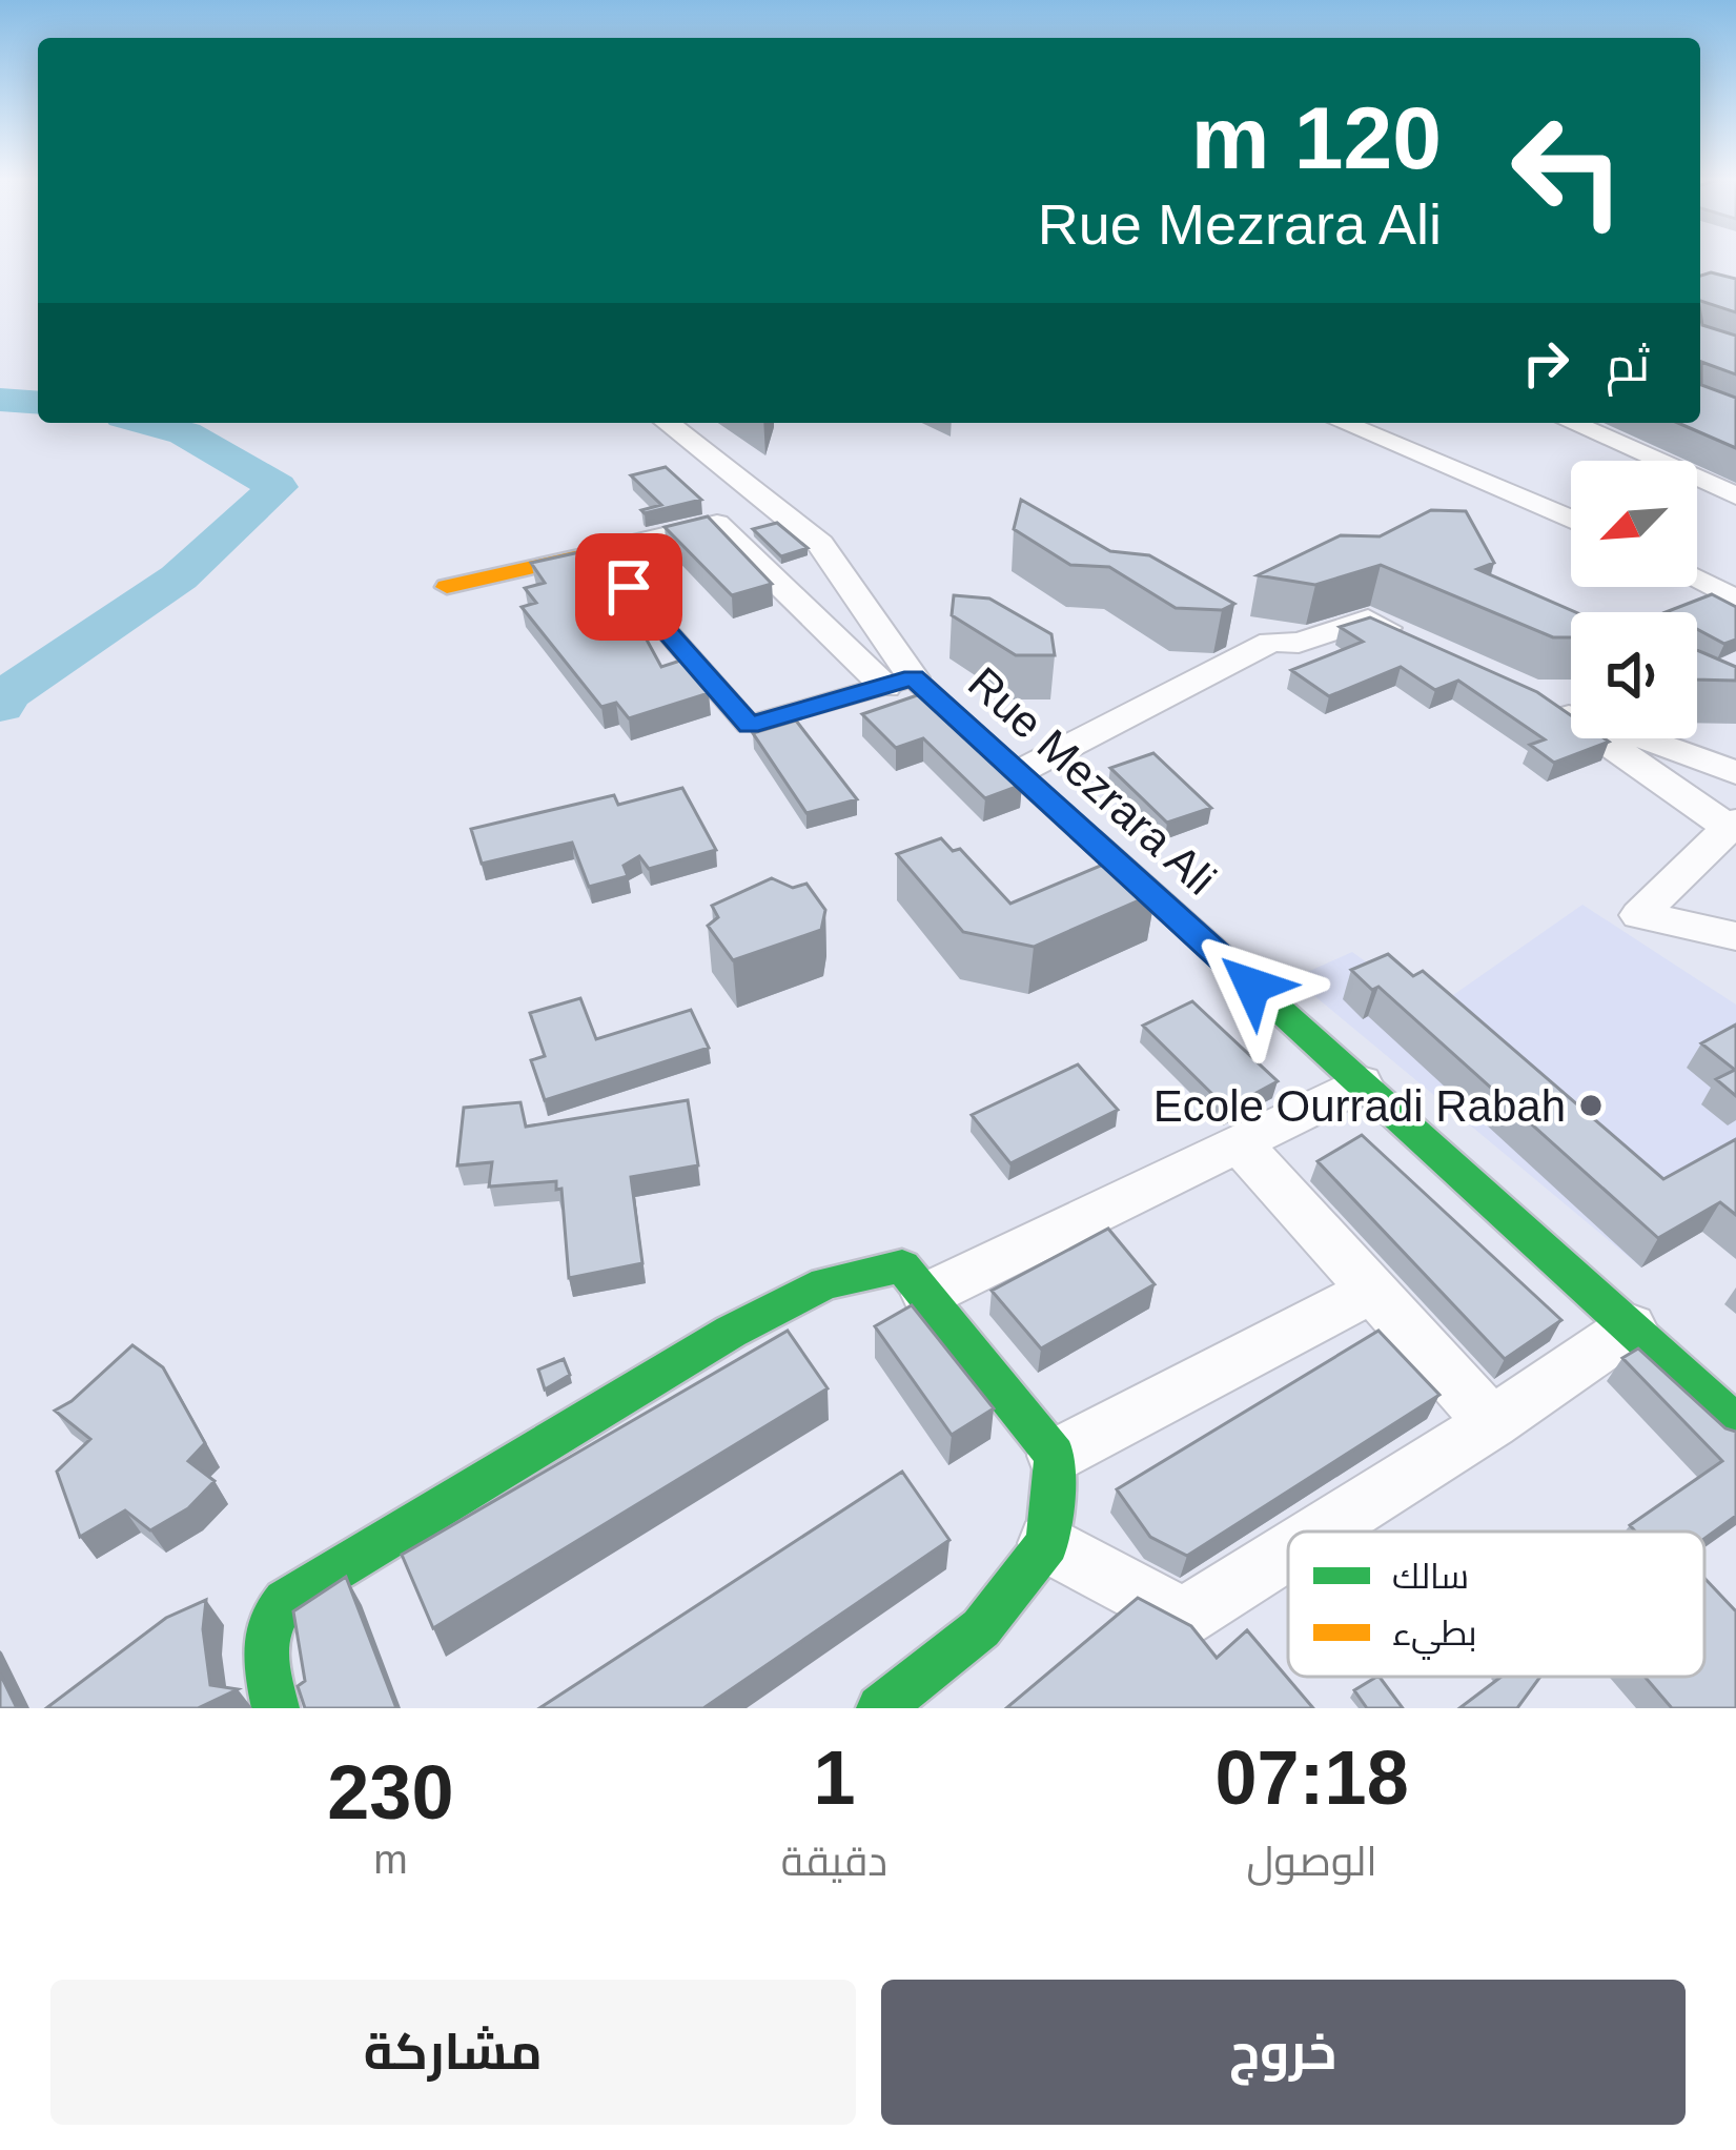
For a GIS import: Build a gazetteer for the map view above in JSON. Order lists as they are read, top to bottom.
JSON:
{
  "streets": {
    "street": ["Rue Mezrara Ali"]
  },
  "places": ["Ecole Ourradi Rabah"],
  "legend": ["سالك", "بطيء"],
  "north": "bottom left",
  "page": {
    "turn": ["120 m", "Rue Mezrara Ali"],
    "then": "ثم",
    "eta": [
      "07:18",
      "الوصول",
      "1",
      "دقيقة",
      "230",
      "m"
    ],
    "buttons": ["خروج", "مشاركة"]
  }
}
